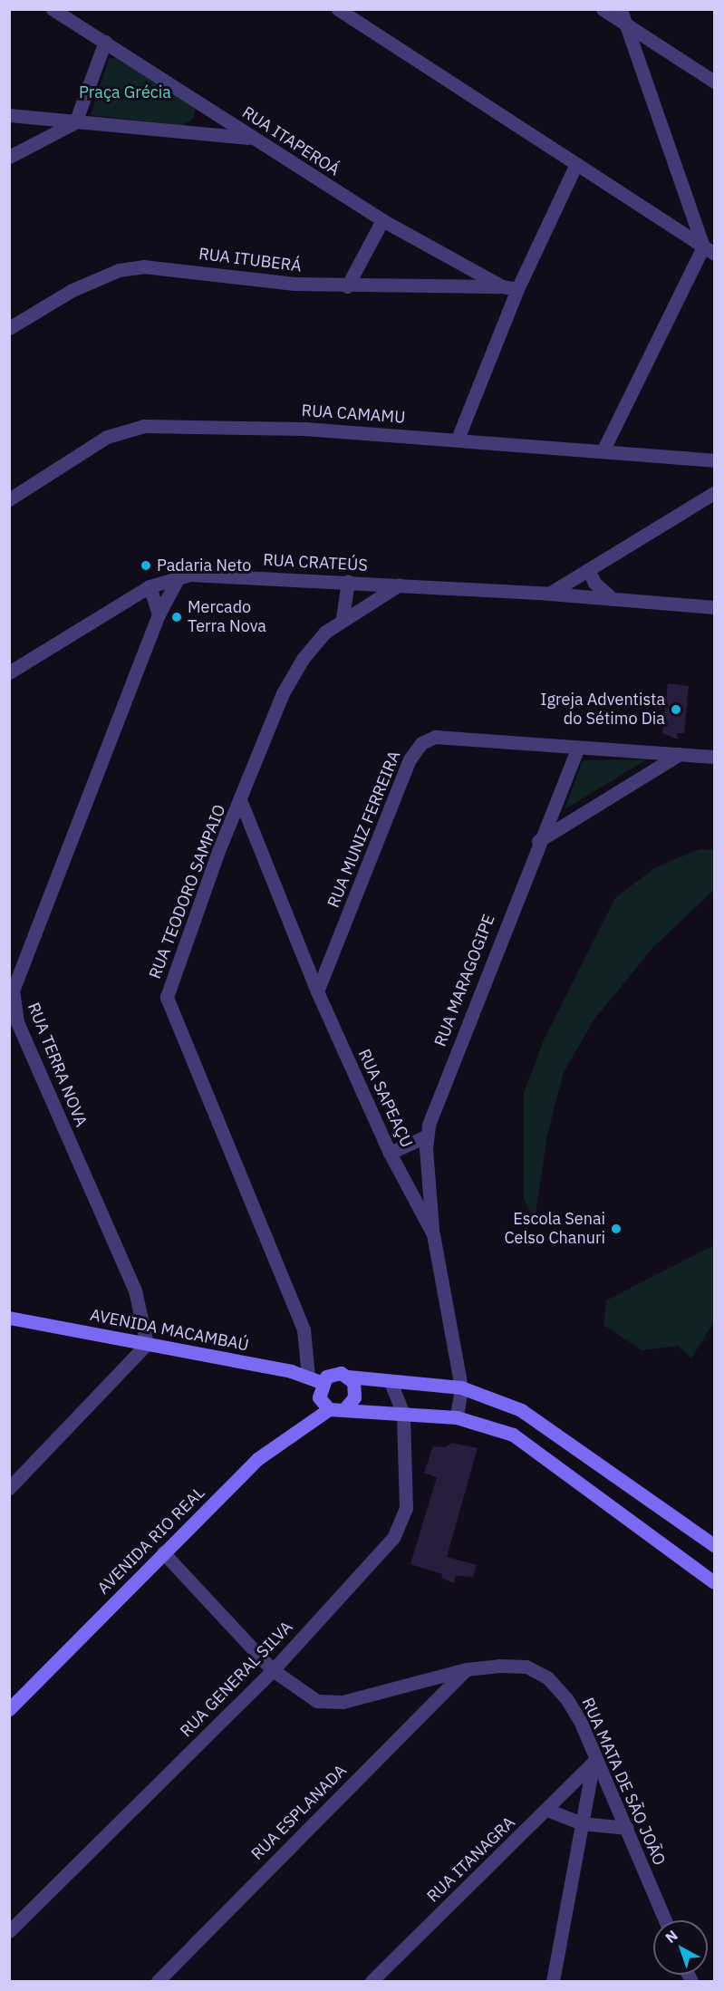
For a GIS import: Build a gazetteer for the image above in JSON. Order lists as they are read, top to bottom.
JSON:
{
  "streets": {
    "street": [
      "RUA ITAPEROÁ",
      "RUA ITUBERÁ",
      "RUA CAMAMU",
      "RUA CRATEÚS",
      "RUA MUNIZ FERREIRA",
      "RUA TEODORO SAMPAIO",
      "RUA MARAGOGIPE",
      "RUA TERRA NOVA",
      "RUA SAPEAÇU",
      "AVENIDA MACAMBAÚ",
      "AVENIDA RIO REAL",
      "RUA GENERAL SILVA",
      "RUA MATA DE SÃO JOÃO",
      "RUA ESPLANADA",
      "RUA ITANAGRA"
    ]
  },
  "crossings": [
    ["RUA ITAPEROÁ", "RUA ITUBERÁ"],
    ["RUA CRATEÚS", "RUA TEODORO SAMPAIO"],
    ["RUA CRATEÚS", "RUA TERRA NOVA"],
    ["RUA MUNIZ FERREIRA", "RUA MARAGOGIPE"],
    ["RUA MUNIZ FERREIRA", "RUA SAPEAÇU"],
    ["RUA TEODORO SAMPAIO", "RUA SAPEAÇU"],
    ["RUA TEODORO SAMPAIO", "AVENIDA MACAMBAÚ"],
    ["RUA TEODORO SAMPAIO", "AVENIDA RIO REAL"],
    ["RUA MARAGOGIPE", "RUA SAPEAÇU"],
    ["RUA TERRA NOVA", "AVENIDA MACAMBAÚ"],
    ["AVENIDA MACAMBAÚ", "AVENIDA RIO REAL"],
    ["AVENIDA RIO REAL", "RUA MATA DE SÃO JOÃO"],
    ["RUA GENERAL SILVA", "RUA MATA DE SÃO JOÃO"],
    ["RUA MATA DE SÃO JOÃO", "RUA ESPLANADA"],
    ["RUA MATA DE SÃO JOÃO", "RUA ITANAGRA"]
  ],
  "parks": ["Praça Grécia"],
  "places": [
    "Padaria Neto",
    "Mercado Terra Nova",
    "Igreja Adventista do Sétimo Dia",
    "Escola Senai Celso Chanuri"
  ],
  "north": "top left"
}
